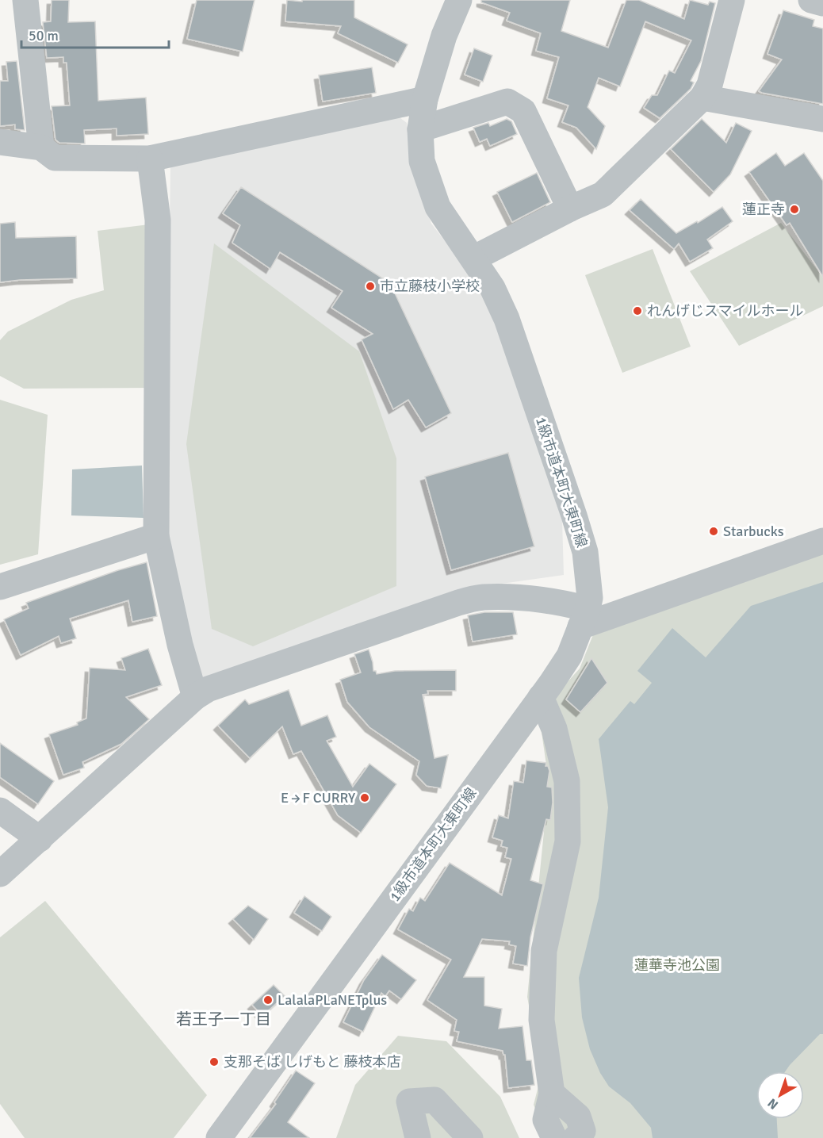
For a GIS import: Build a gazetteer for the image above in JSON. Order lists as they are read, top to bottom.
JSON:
{
  "streets": {
    "street": ["1級市道本町大東町線"]
  },
  "districts": ["若王子一丁目"],
  "parks": ["蓮華寺池公園"],
  "places": [
    "蓮正寺",
    "市立藤枝小学校",
    "れんげじスマイルホール",
    "Starbucks",
    "E→F CURRY",
    "LalalaPLaNETplus",
    "支那そば しげもと 藤枝本店"
  ],
  "scale_bar": "50 m",
  "north": "bottom left"
}
